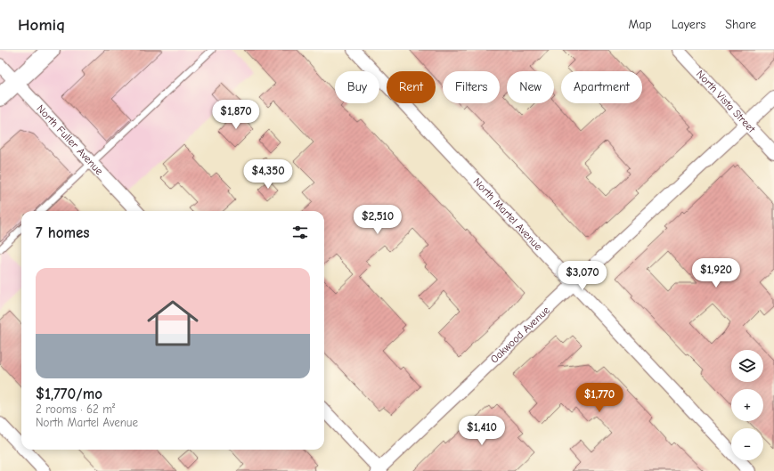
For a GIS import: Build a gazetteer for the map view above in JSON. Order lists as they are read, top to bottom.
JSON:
{
  "streets": {
    "street": [
      "North Vista Street",
      "North Fuller Avenue",
      "North Martel Avenue",
      "Oakwood Avenue"
    ]
  },
  "crossings": [
    ["North Vista Street", "Oakwood Avenue"],
    ["North Martel Avenue", "Oakwood Avenue"]
  ],
  "page": {
    "header": "Homiq",
    "nav": ["Map", "Layers", "Share"],
    "chip": [
      "Buy",
      "Rent",
      "Filters",
      "New",
      "Apartment"
    ],
    "price": [
      "$1,870",
      "$4,350",
      "$2,510",
      "$1,920",
      "$3,070",
      "$1,770",
      "$1,410"
    ],
    "heading": "7 homes",
    "list": [
      {
        "name": "$1,770/mo",
        "note": "2 rooms · 62 m² · North Martel Avenue"
      }
    ],
    "map_buttons": ["+", "−"]
  }
}
